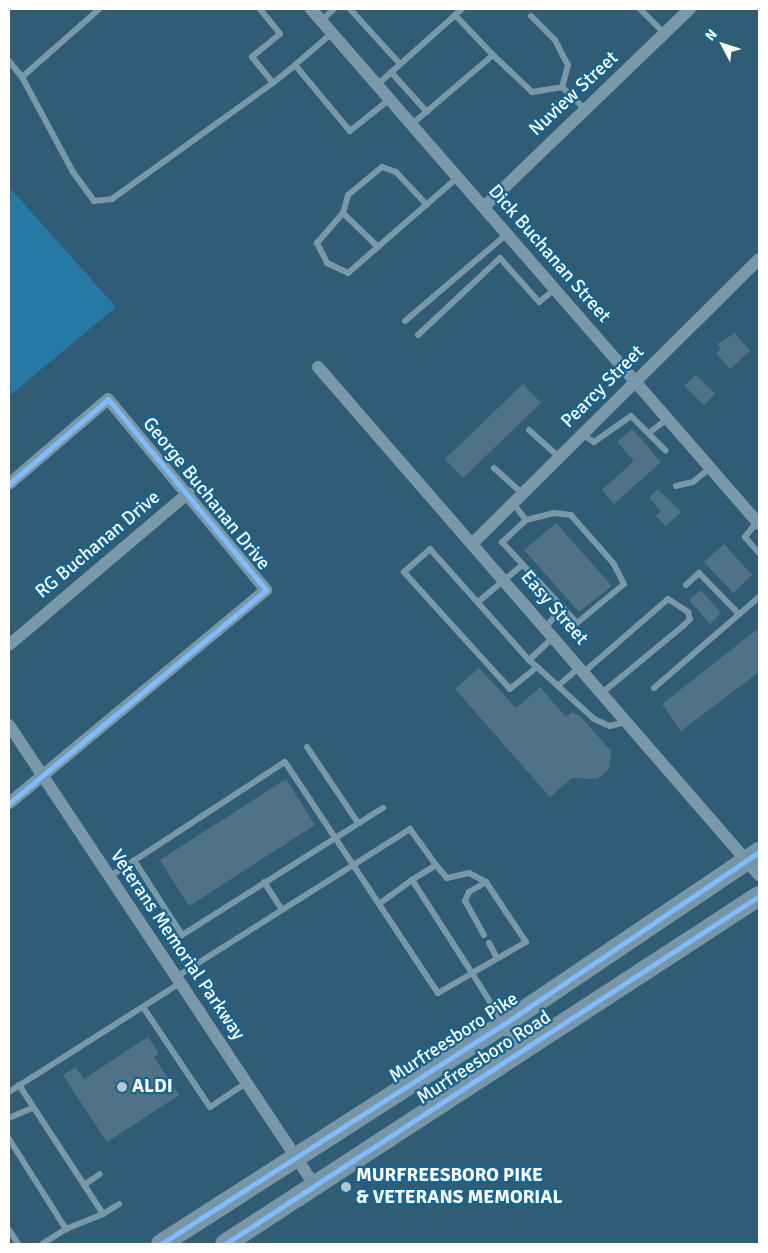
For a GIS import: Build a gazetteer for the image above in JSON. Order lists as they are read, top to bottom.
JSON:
{
  "streets": {
    "main road": ["Murfreesboro Pike", "Murfreesboro Road"],
    "street": [
      "Nuview Street",
      "Dick Buchanan Street",
      "Pearcy Street",
      "George Buchanan Drive",
      "RG Buchanan Drive",
      "Easy Street",
      "Veterans Memorial Parkway"
    ]
  },
  "crossings": [
    ["Nuview Street", "Dick Buchanan Street"],
    ["Dick Buchanan Street", "Pearcy Street"],
    ["Pearcy Street", "Easy Street"],
    ["George Buchanan Drive", "RG Buchanan Drive"],
    ["George Buchanan Drive", "Veterans Memorial Parkway"],
    ["Easy Street", "Murfreesboro Pike"],
    ["Veterans Memorial Parkway", "Murfreesboro Pike"],
    ["Veterans Memorial Parkway", "Murfreesboro Road"]
  ],
  "places": ["ALDI", "MURFREESBORO PIKE & VETERANS MEMORIAL"],
  "north": "top left"
}
